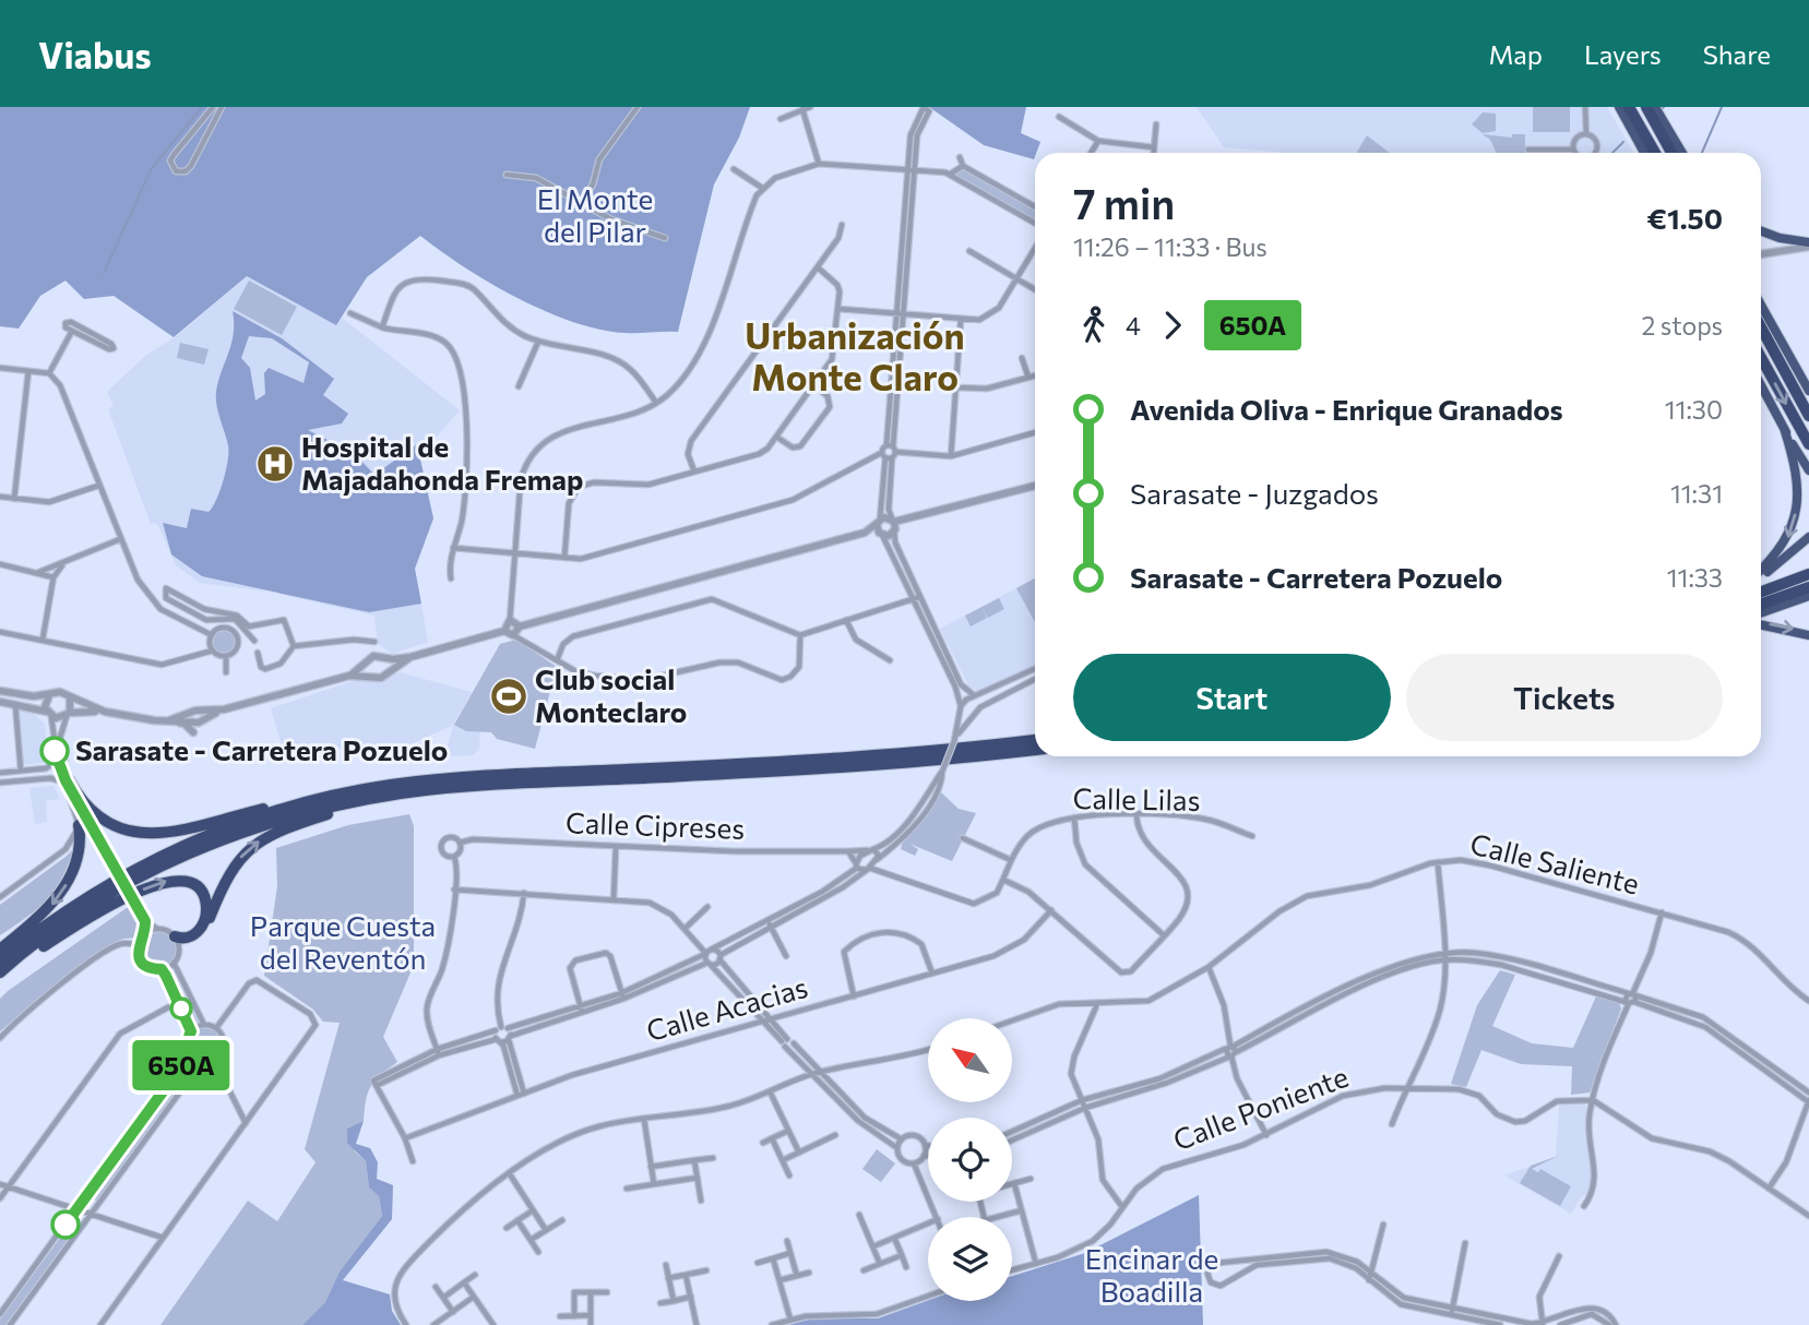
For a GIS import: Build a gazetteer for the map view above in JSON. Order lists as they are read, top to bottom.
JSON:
{
  "streets": {
    "street": [
      "Calle Lilas",
      "Calle Cipreses",
      "Calle Saliente",
      "Calle Acacias",
      "Calle Poniente"
    ]
  },
  "districts": ["Urbanización Monte Claro"],
  "parks": ["El Monte del Pilar", "Parque Cuesta del Reventón", "Encinar de Boadilla"],
  "places": {
    "hospital": ["Hospital de Majadahonda Fremap"],
    "sports": ["Club social Monteclaro"],
    "other": ["Sarasate - Carretera Pozuelo"]
  },
  "lines": ["bus line 650A"],
  "north": "top left",
  "page": {
    "header": "Viabus",
    "nav": ["Map", "Layers", "Share"],
    "on_map": "650A",
    "heading": ["7 min", "11:26 – 11:33 · Bus", "€1.50"],
    "legs": ["4", "650A", "2 stops"],
    "list": [
      {
        "name": "Avenida Oliva - Enrique Granados",
        "value": "11:30"
      },
      {
        "name": "Sarasate - Juzgados",
        "value": "11:31"
      },
      {
        "name": "Sarasate - Carretera Pozuelo",
        "value": "11:33"
      }
    ],
    "buttons": ["Start", "Tickets"]
  }
}
